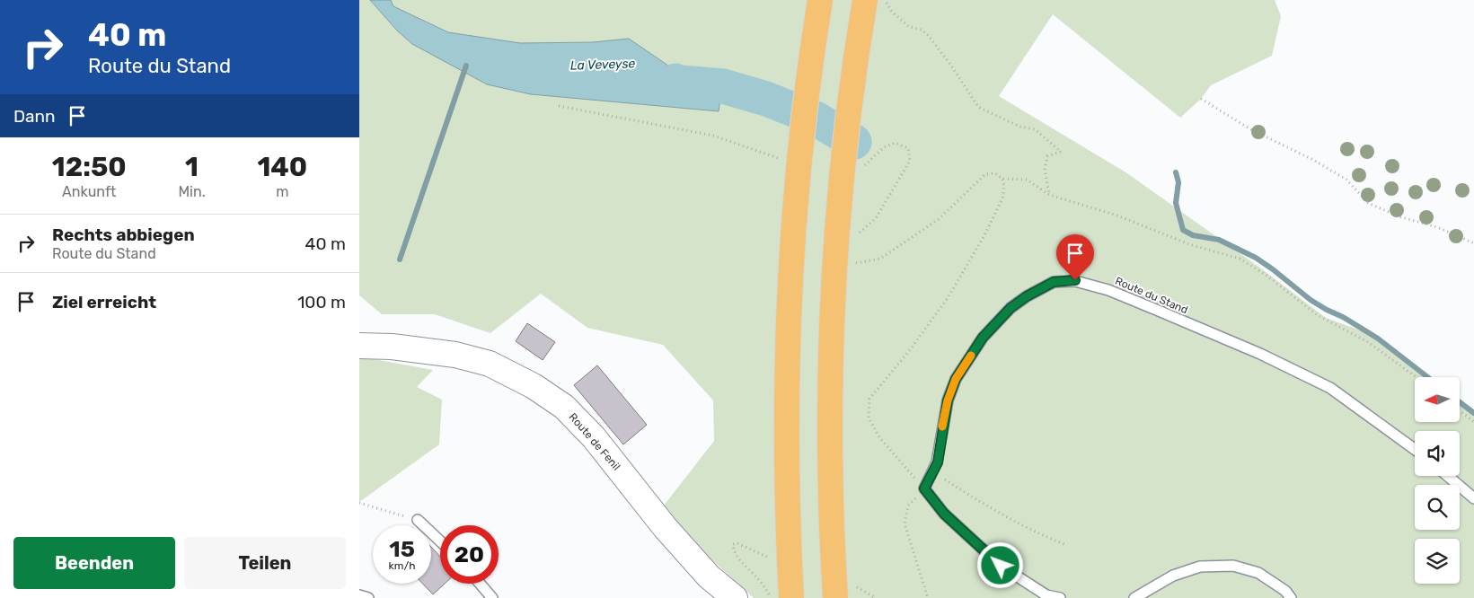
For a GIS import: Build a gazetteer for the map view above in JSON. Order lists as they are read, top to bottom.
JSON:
{
  "streets": {
    "street": ["Route de Fenil"],
    "lane": ["Route du Stand"]
  },
  "water": ["La Veveyse"],
  "north": "left",
  "page": {
    "turn": ["40 m", "Route du Stand"],
    "then": "Dann",
    "eta": [
      "12:50",
      "Ankunft",
      "1",
      "Min.",
      "140",
      "m"
    ],
    "list": [
      {
        "name": "Rechts abbiegen",
        "note": "Route du Stand",
        "value": "40 m"
      },
      {
        "name": "Ziel erreicht",
        "value": "100 m"
      }
    ],
    "speed": "15 km/h",
    "limit": "20",
    "buttons": ["Beenden", "Teilen"]
  }
}
